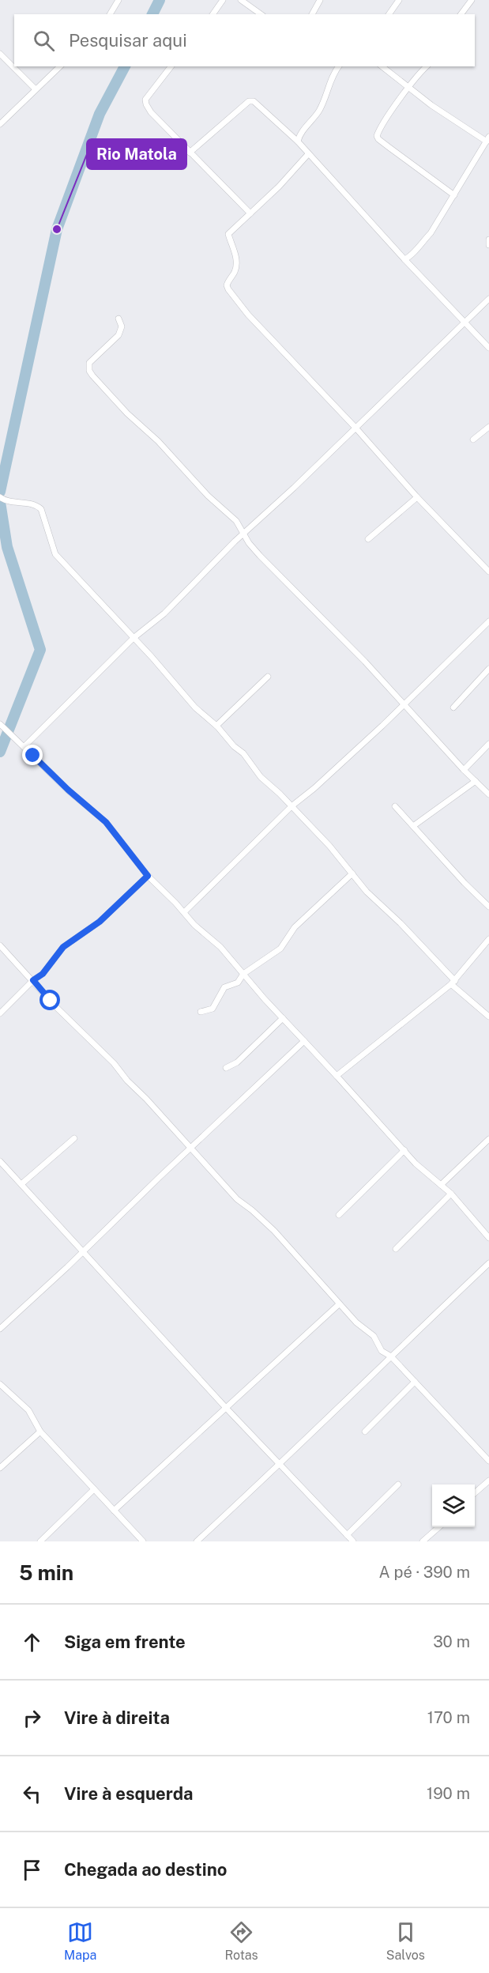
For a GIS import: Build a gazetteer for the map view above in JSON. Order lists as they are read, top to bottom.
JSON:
{
  "places": ["Rio Matola"],
  "page": {
    "search": "Pesquisar aqui",
    "heading": ["5 min", "A pé · 390 m"],
    "list": [
      ["Siga em frente", "30 m"],
      ["Vire à direita", "170 m"],
      ["Vire à esquerda", "190 m"],
      "Chegada ao destino"
    ],
    "nav": ["Mapa", "Rotas", "Salvos"]
  }
}
